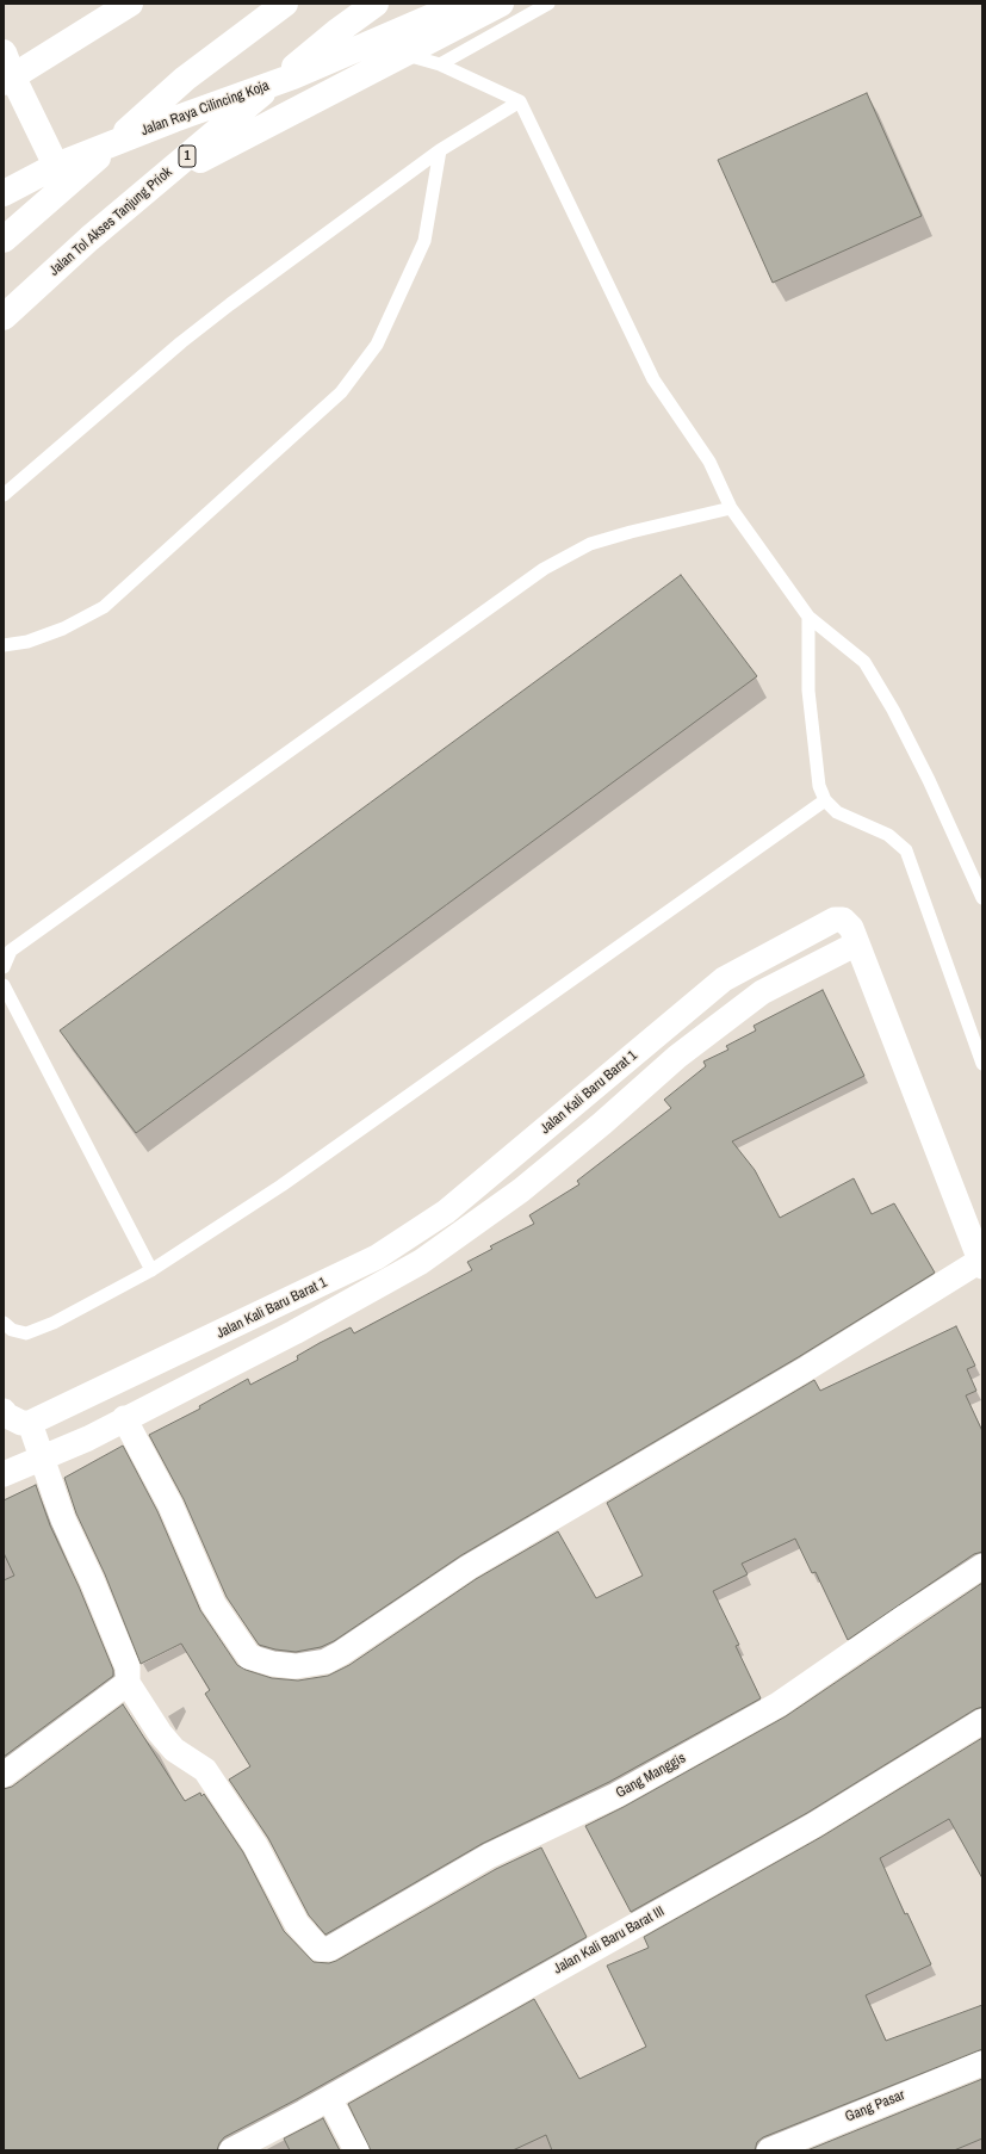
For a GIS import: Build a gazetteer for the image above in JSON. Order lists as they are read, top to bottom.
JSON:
{
  "streets": {
    "main road": ["Jalan Raya Cilincing Koja", "1", "Jalan Tol Akses Tanjung Priok"],
    "street": [
      "Jalan Kali Baru Barat 1",
      "Gang Manggis",
      "Jalan Kali Baru Barat III",
      "Gang Pasar"
    ]
  }
}
